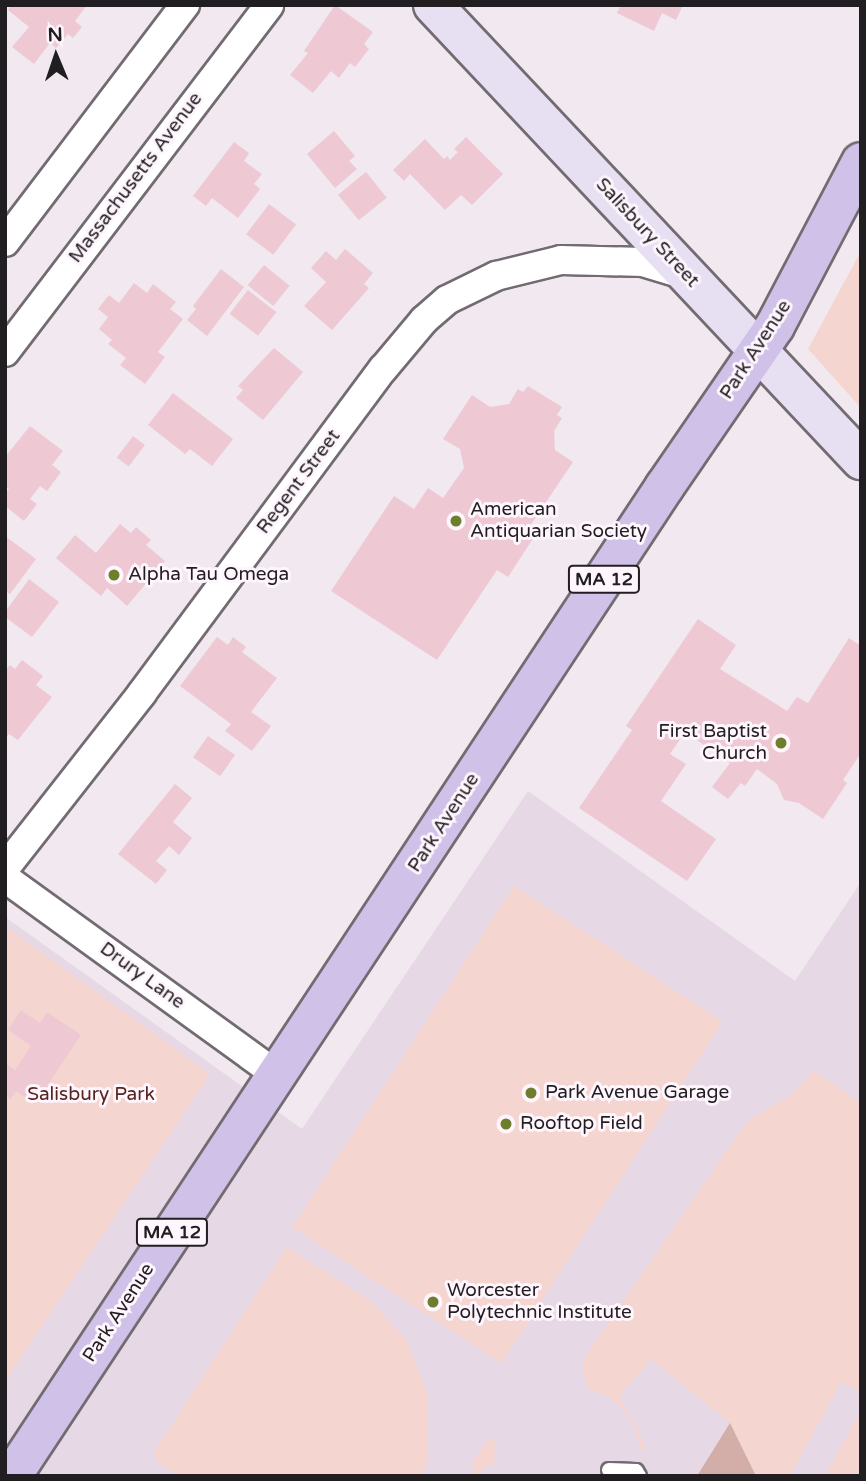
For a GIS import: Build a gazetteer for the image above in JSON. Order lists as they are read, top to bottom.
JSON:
{
  "streets": {
    "main road": ["Salisbury Street", "Park Avenue", "MA 12"],
    "street": ["Massachusetts Avenue", "Regent Street", "Drury Lane"]
  },
  "crossings": [
    ["Salisbury Street", "Park Avenue"],
    ["Salisbury Street", "Regent Street"],
    ["Park Avenue", "Drury Lane"]
  ],
  "parks": ["Salisbury Park"],
  "places": [
    "American Antiquarian Society",
    "Alpha Tau Omega",
    "First Baptist Church",
    "Park Avenue Garage",
    "Rooftop Field",
    "Worcester Polytechnic Institute"
  ],
  "north": "top"
}
